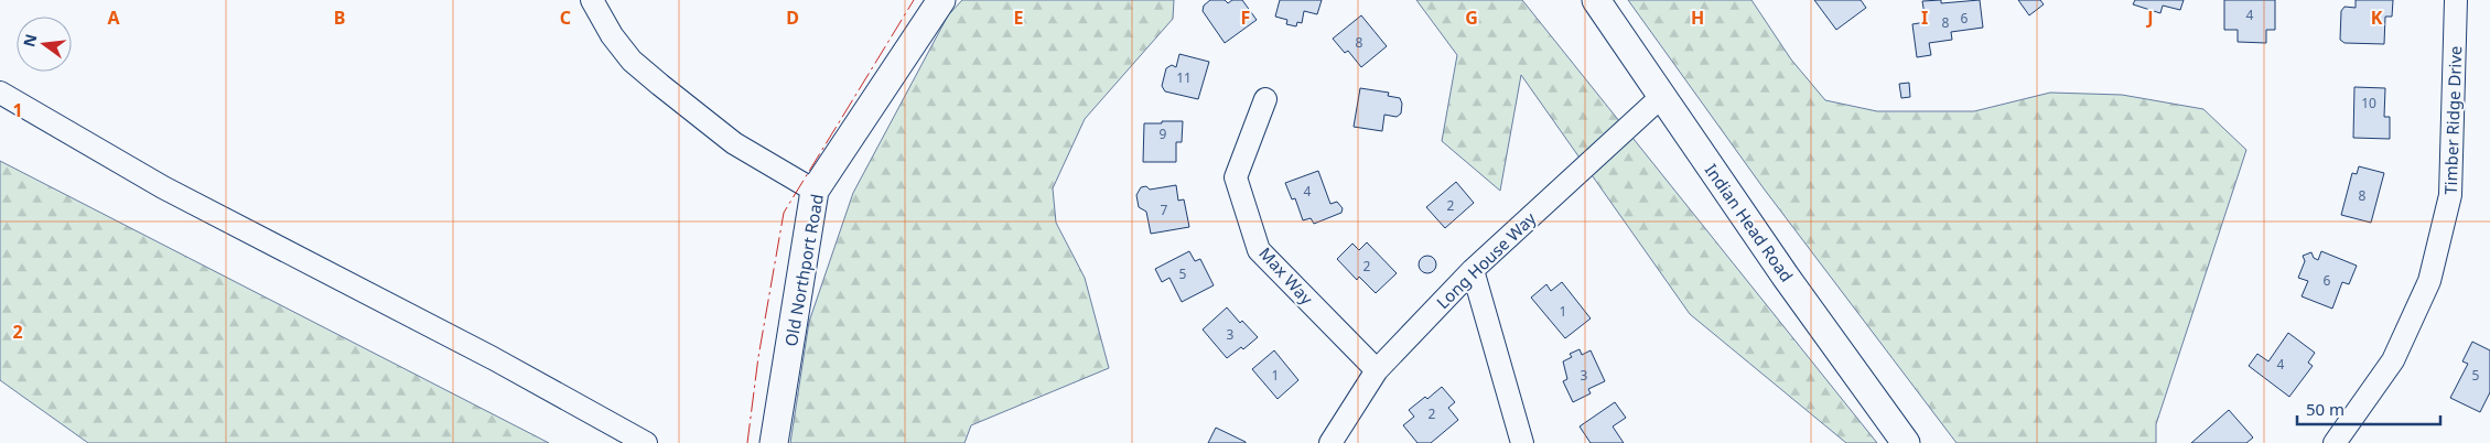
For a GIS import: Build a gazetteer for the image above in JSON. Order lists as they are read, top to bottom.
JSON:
{
  "streets": {
    "main road": ["Indian Head Road", "Old Northport Road"],
    "street": ["Timber Ridge Drive", "Long House Way", "Max Way"]
  },
  "crossings": [
    ["Indian Head Road", "Long House Way"],
    ["Long House Way", "Max Way"]
  ],
  "house_numbers": [
    "4",
    "6",
    "8",
    "8",
    "11",
    "10",
    "9",
    "4",
    "8",
    "2",
    "7",
    "2",
    "5",
    "6",
    "1",
    "3",
    "4",
    "1",
    "3",
    "5",
    "2"
  ],
  "scale_bar": "50 m",
  "north": "left",
  "grid": {
    "columns": [
      "A",
      "B",
      "C",
      "D",
      "E",
      "F",
      "G",
      "H",
      "I",
      "J",
      "K"
    ],
    "rows": ["1", "2"]
  }
}
